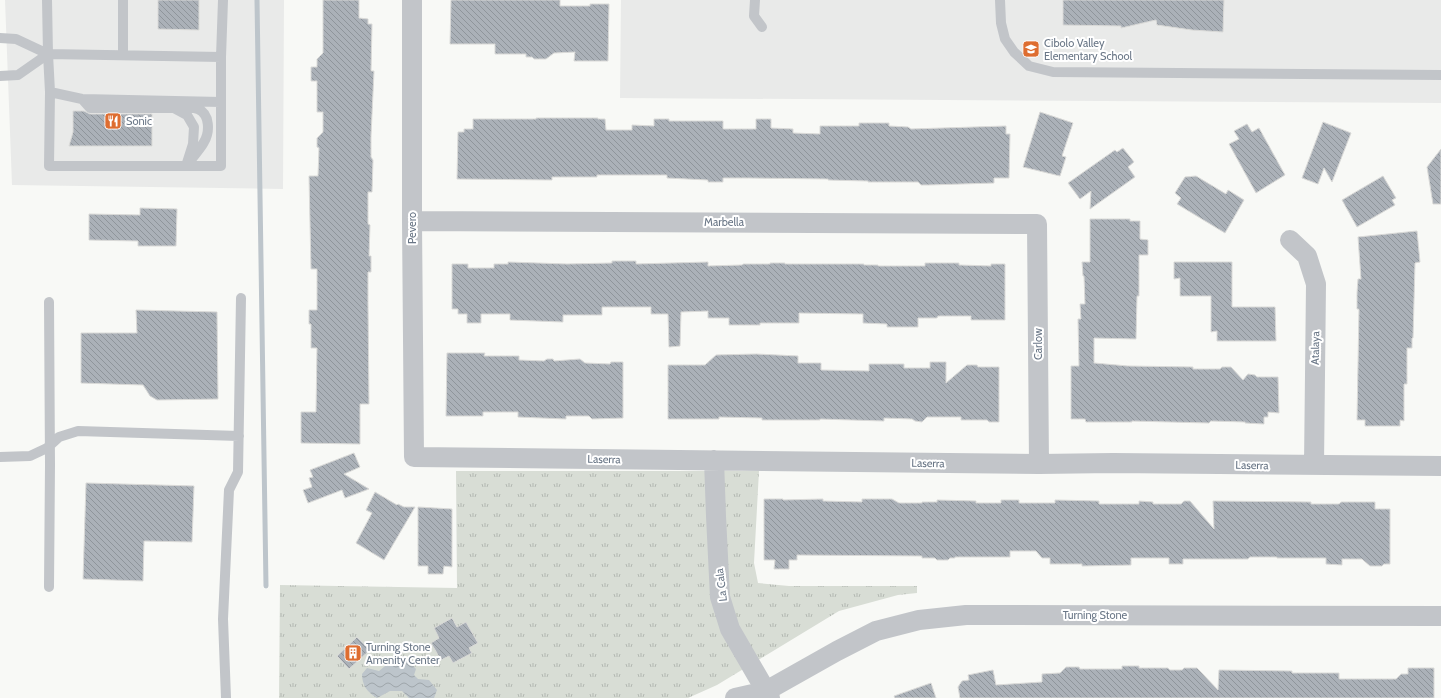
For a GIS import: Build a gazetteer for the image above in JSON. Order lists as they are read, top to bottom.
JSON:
{
  "streets": {
    "street": [
      "Marbella",
      "Pevero",
      "Carlow",
      "Atalaya",
      "Laserra",
      "La Cala",
      "Turning Stone"
    ]
  },
  "crossings": [
    ["Marbella", "Pevero"],
    ["Marbella", "Carlow"],
    ["Pevero", "Laserra"],
    ["Carlow", "Laserra"],
    ["Atalaya", "Laserra"],
    ["Laserra", "La Cala"],
    ["La Cala", "Turning Stone"]
  ],
  "places": {
    "school or university": ["Cibolo Valley Elementary School"],
    "restaurant": ["Sonic"],
    "building": ["Turning Stone Amenity Center"]
  }
}
